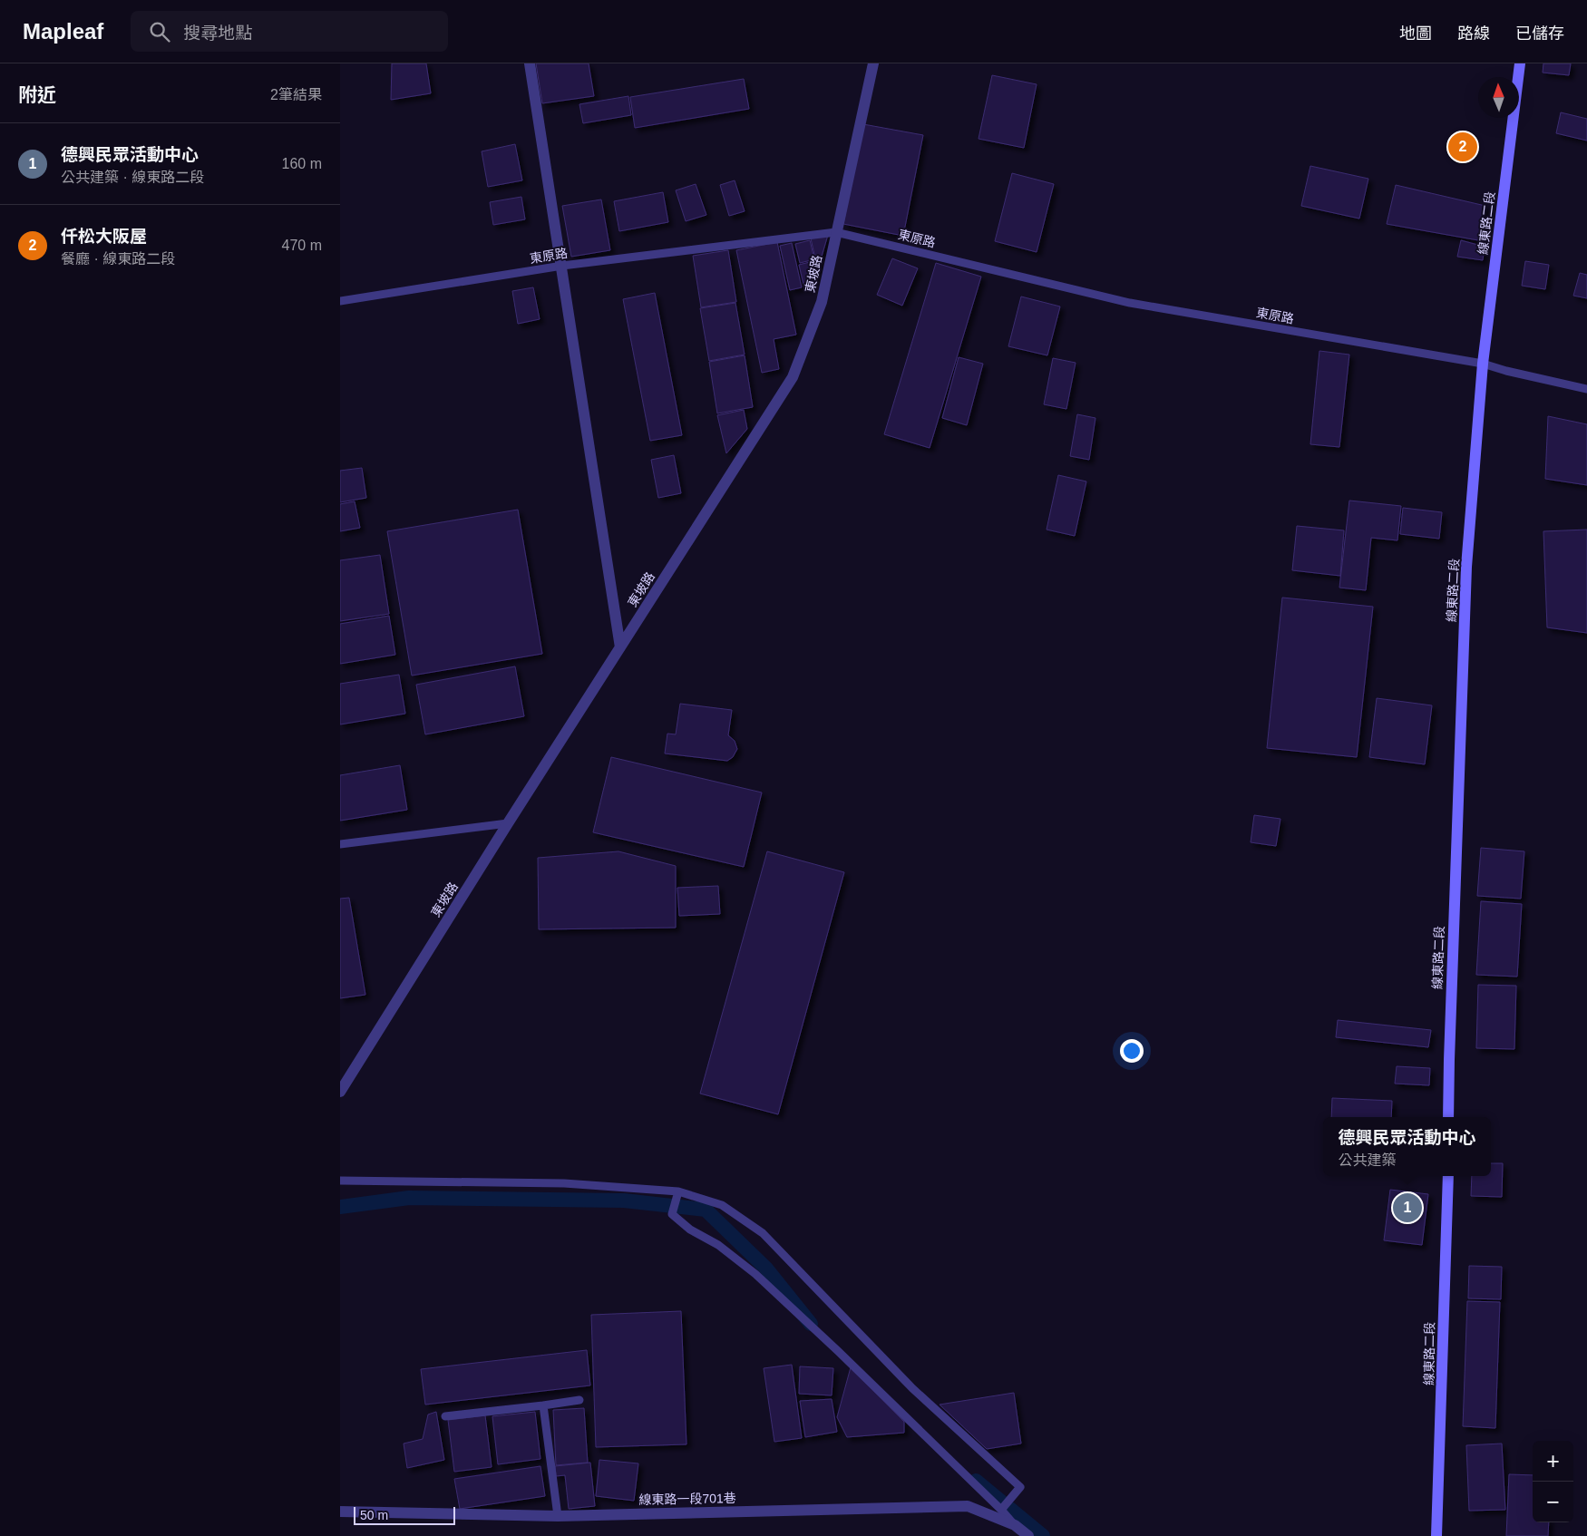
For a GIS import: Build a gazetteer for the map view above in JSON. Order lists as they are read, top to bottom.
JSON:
{
  "streets": {
    "main road": ["線東路二段"],
    "street": ["東坡路", "線東路一段701巷"],
    "lane": ["東原路"]
  },
  "crossings": [
    ["線東路二段", "東原路"],
    ["東原路", "東坡路"]
  ],
  "scale_bar": "50 m",
  "north": "top",
  "page": {
    "header": "Mapleaf",
    "search": "搜尋地點",
    "nav": ["地圖", "路線", "已儲存"],
    "heading": ["附近", "2筆結果"],
    "list": [
      {
        "mark": "1",
        "name": "德興民眾活動中心",
        "note": "公共建築 · 線東路二段",
        "value": "160 m"
      },
      {
        "mark": "2",
        "name": "仟松大阪屋",
        "note": "餐廳 · 線東路二段",
        "value": "470 m"
      }
    ],
    "pins": ["2", "1"],
    "popup": ["德興民眾活動中心", "公共建築"],
    "map_buttons": ["+", "−"],
    "scale": "50 m"
  }
}
